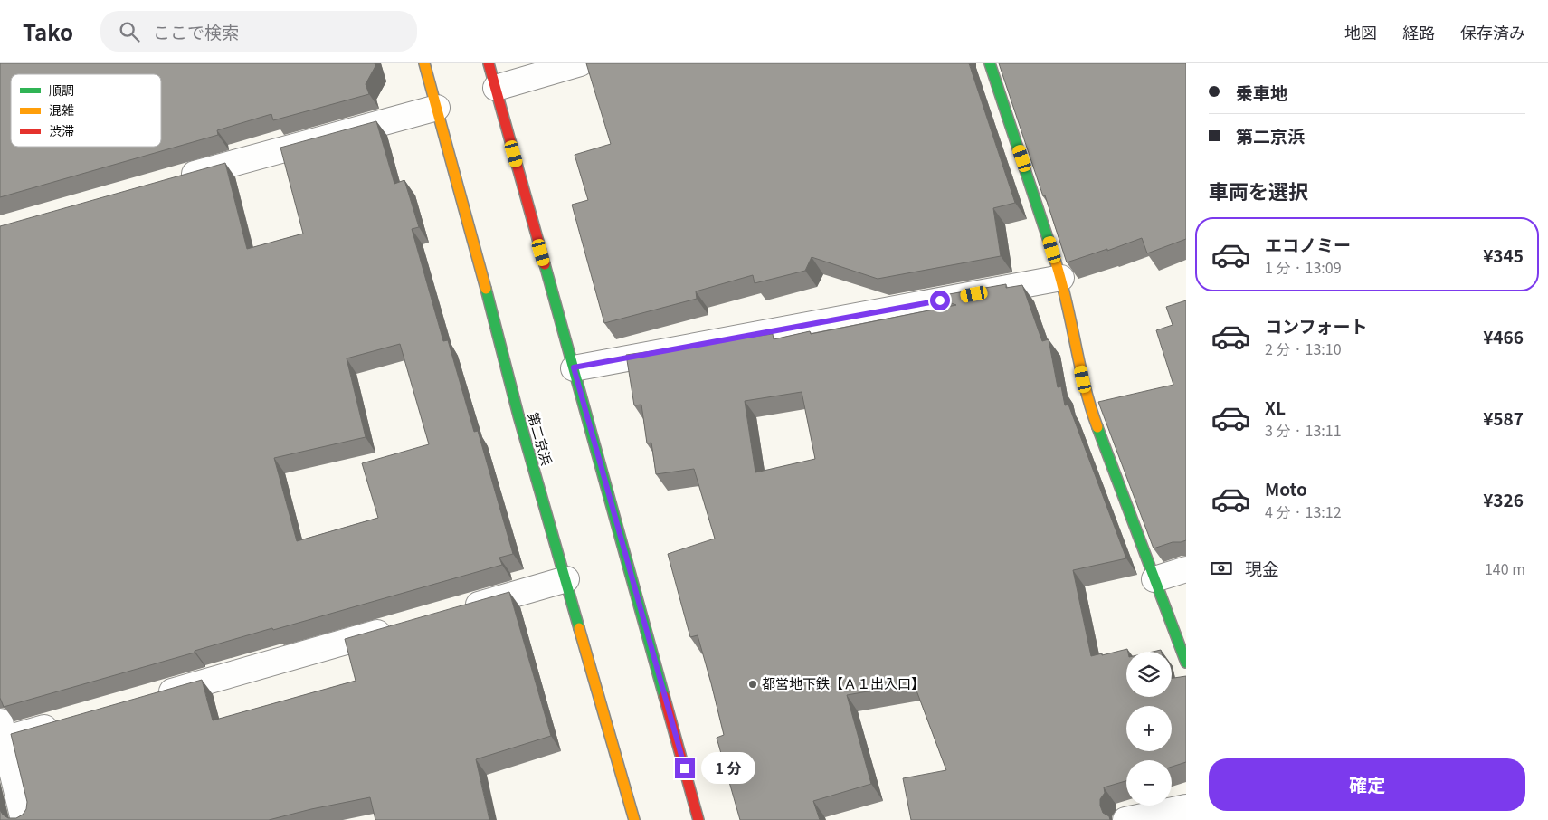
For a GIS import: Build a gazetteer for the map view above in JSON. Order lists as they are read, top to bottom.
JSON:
{
  "streets": {
    "main road": ["第二京浜"]
  },
  "places": ["都営地下鉄【Ａ１出入口】"],
  "legend": ["順調", "混雑", "渋滞"],
  "page": {
    "header": "Tako",
    "search": "ここで検索",
    "nav": ["地図", "経路", "保存済み"],
    "banner": ["乗車地", "第二京浜"],
    "heading": "車両を選択",
    "list": [
      {
        "name": "エコノミー",
        "note": "1 分 · 13:09",
        "value": "¥345"
      },
      {
        "name": "コンフォート",
        "note": "2 分 · 13:10",
        "value": "¥466"
      },
      {
        "name": "XL",
        "note": "3 分 · 13:11",
        "value": "¥587"
      },
      {
        "name": "Moto",
        "note": "4 分 · 13:12",
        "value": "¥326"
      }
    ],
    "pay": ["現金", "140 m"],
    "map_buttons": ["+", "−"],
    "buttons": "確定",
    "bubble": "1 分"
  }
}
